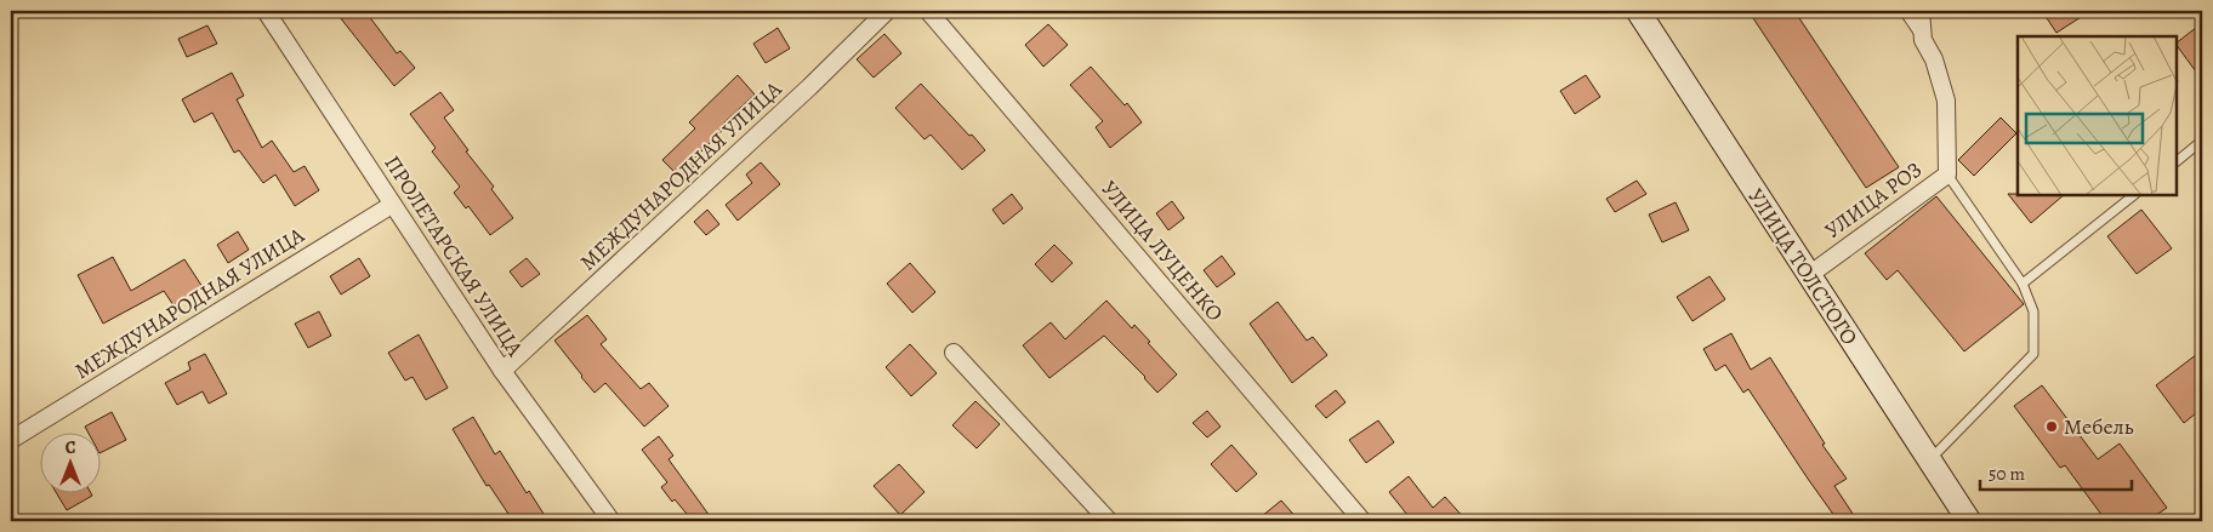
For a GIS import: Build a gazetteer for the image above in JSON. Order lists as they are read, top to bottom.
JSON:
{
  "streets": {
    "main road": ["УЛИЦА ТОЛСТОГО"],
    "street": [
      "МЕЖДУНАРОДНАЯ УЛИЦА",
      "УЛИЦА РОЗ",
      "УЛИЦА ЛУЦЕНКО",
      "ПРОЛЕТАРСКАЯ УЛИЦА"
    ]
  },
  "crossings": [
    ["МЕЖДУНАРОДНАЯ УЛИЦА", "ПРОЛЕТАРСКАЯ УЛИЦА"],
    ["УЛИЦА РОЗ", "УЛИЦА ТОЛСТОГО"]
  ],
  "places": ["Мебель"],
  "scale_bar": "50 m",
  "north": "top"
}
